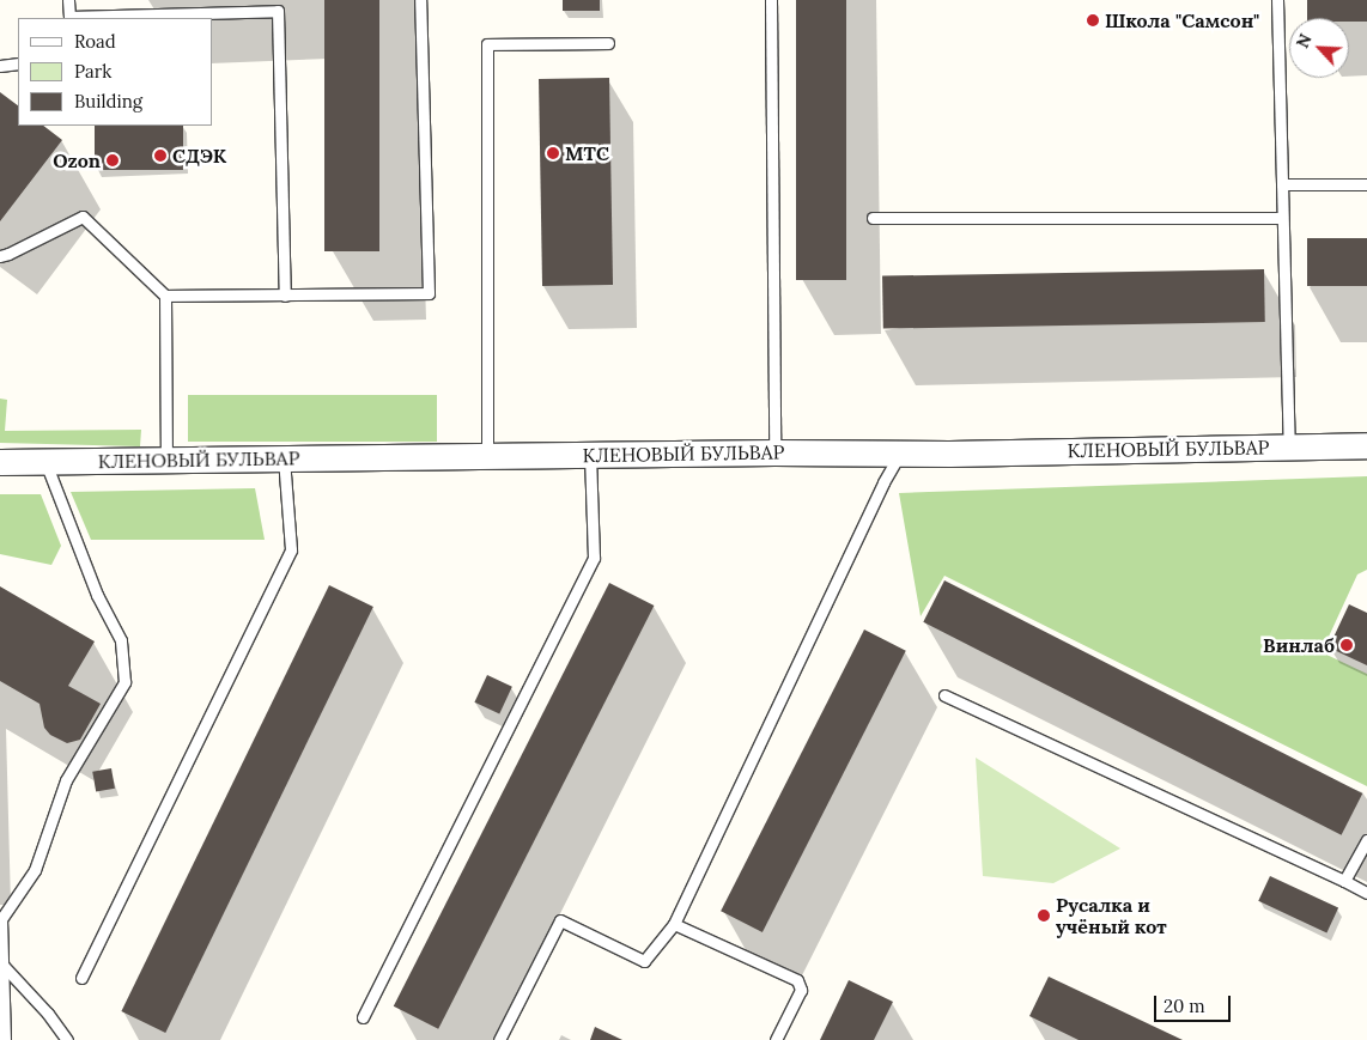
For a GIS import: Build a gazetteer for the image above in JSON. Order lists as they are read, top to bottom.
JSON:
{
  "streets": {
    "street": ["КЛЕНОВЫЙ БУЛЬВАР"]
  },
  "places": [
    "Школа \"Самсон\"",
    "МТС",
    "СДЭК",
    "Ozon",
    "Винлаб",
    "Русалка и учёный кот"
  ],
  "legend": ["Road", "Park", "Building"],
  "scale_bar": "20 m",
  "north": "top left"
}
